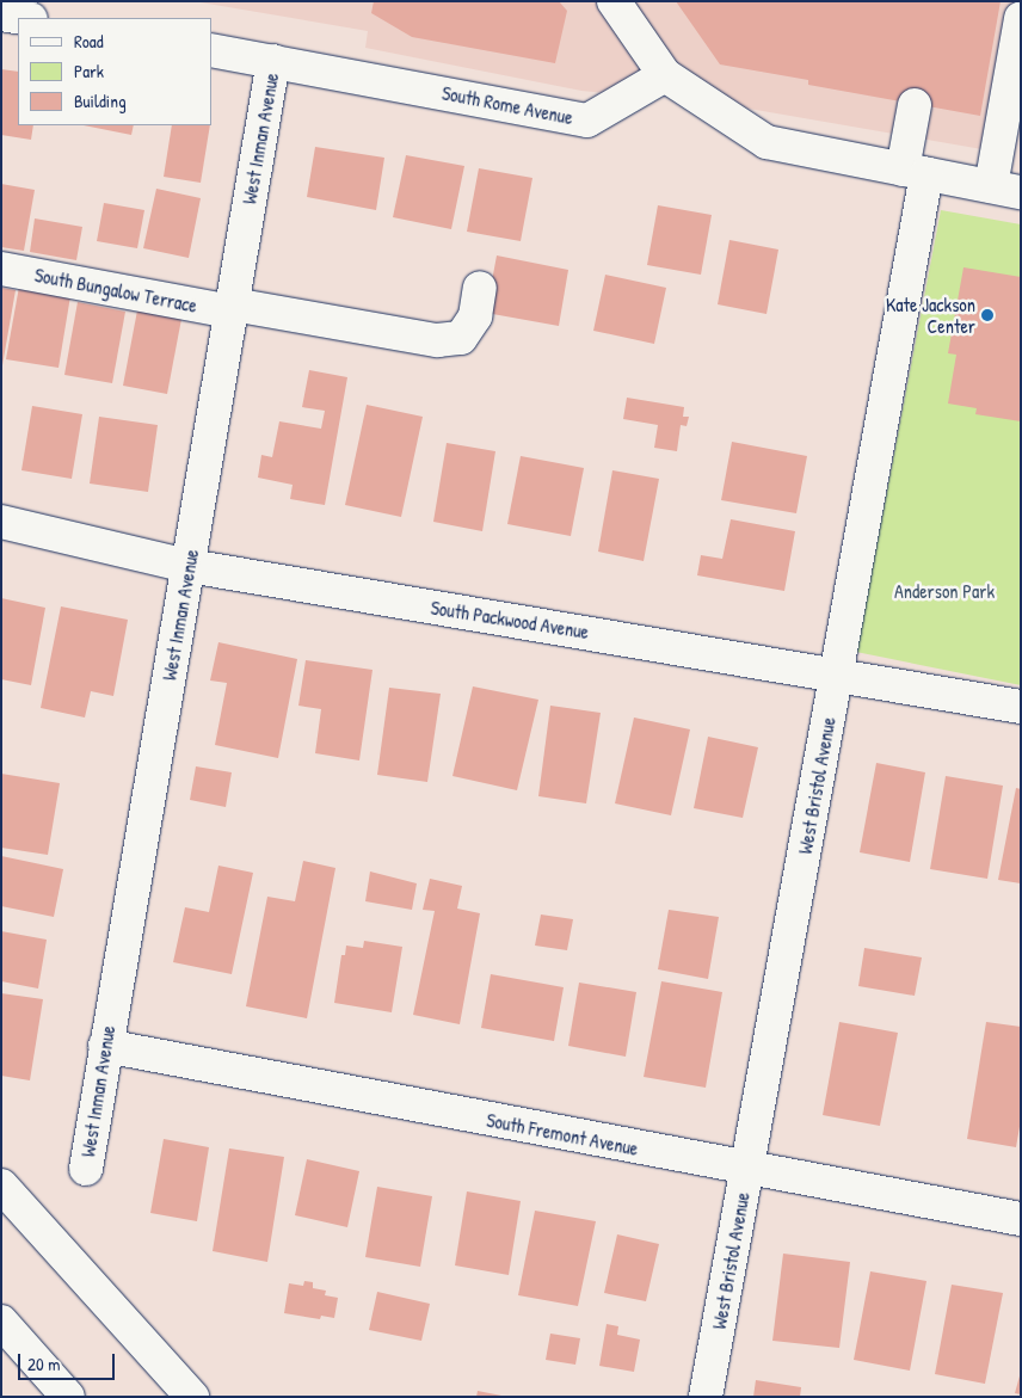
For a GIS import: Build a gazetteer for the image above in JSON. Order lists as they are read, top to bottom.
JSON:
{
  "streets": {
    "main road": [
      "South Rome Avenue",
      "West Inman Avenue",
      "South Bungalow Terrace",
      "South Packwood Avenue",
      "West Bristol Avenue",
      "South Fremont Avenue"
    ]
  },
  "crossings": [
    ["South Rome Avenue", "West Inman Avenue"],
    ["West Inman Avenue", "South Bungalow Terrace"],
    ["West Inman Avenue", "South Packwood Avenue"],
    ["West Inman Avenue", "South Fremont Avenue"],
    ["South Packwood Avenue", "West Bristol Avenue"],
    ["West Bristol Avenue", "South Fremont Avenue"]
  ],
  "parks": ["Anderson Park"],
  "places": ["Kate Jackson Center"],
  "legend": ["Road", "Park", "Building"],
  "scale_bar": "20 m"
}
